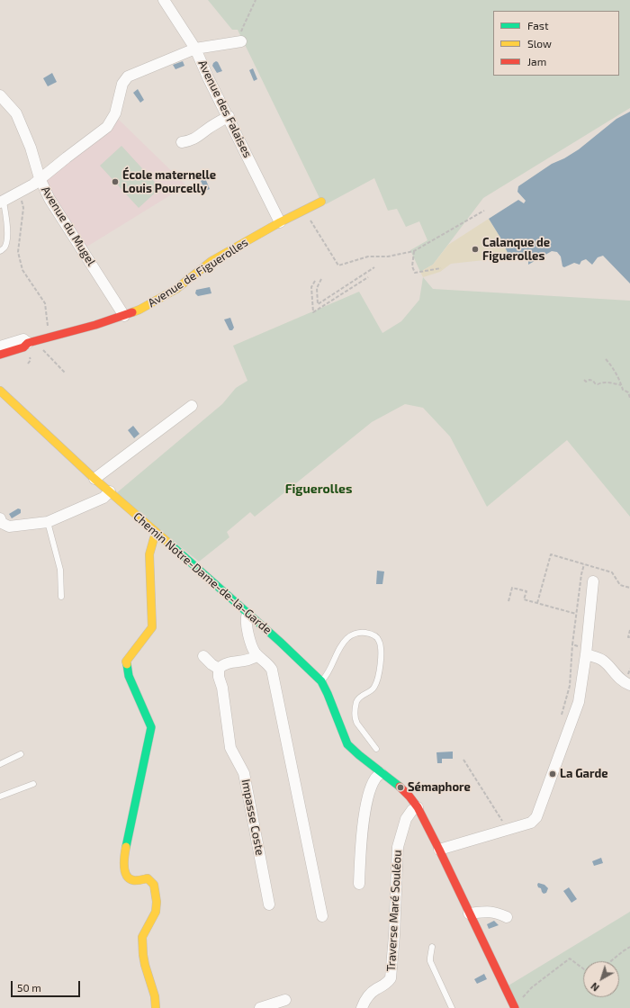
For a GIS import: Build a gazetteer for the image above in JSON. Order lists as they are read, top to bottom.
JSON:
{
  "streets": {
    "street": [
      "Avenue des Falaises",
      "Avenue du Mugel",
      "Avenue de Figuerolles",
      "Chemin Notre-Dame-de-la-Garde",
      "Impasse Coste",
      "Traverse Maré Souléou"
    ]
  },
  "crossings": [
    ["Avenue des Falaises", "Avenue de Figuerolles"],
    ["Avenue du Mugel", "Avenue de Figuerolles"],
    ["Chemin Notre-Dame-de-la-Garde", "Traverse Maré Souléou"]
  ],
  "districts": ["Figuerolles"],
  "places": [
    "École maternelle Louis Pourcelly",
    "Calanque de Figuerolles",
    "La Garde",
    "Sémaphore"
  ],
  "legend": ["Fast", "Slow", "Jam"],
  "scale_bar": "50 m",
  "north": "bottom left"
}
